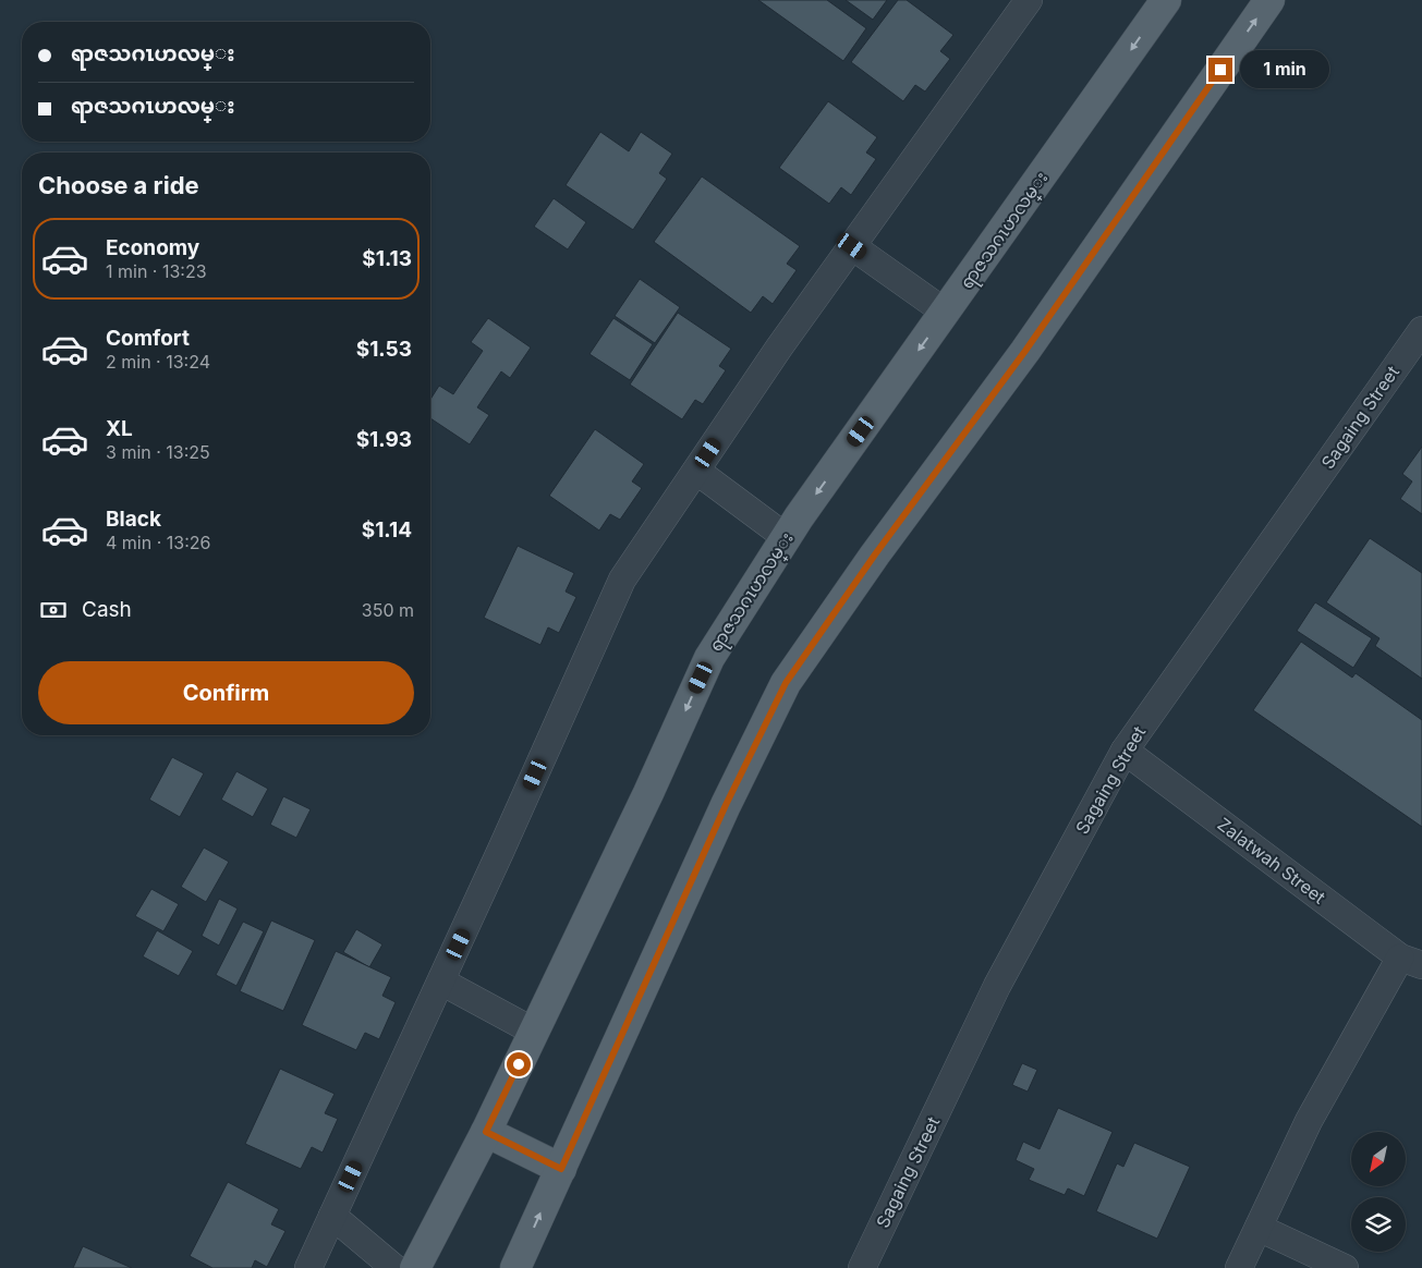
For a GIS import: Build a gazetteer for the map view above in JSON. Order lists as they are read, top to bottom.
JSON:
{
  "streets": {
    "main road": ["ရာဇသဂၤဟလမ္း"],
    "street": ["Sagaing Street", "Zalatwah Street"]
  },
  "crossings": [
    ["Sagaing Street", "Zalatwah Street"]
  ],
  "north": "bottom left",
  "page": {
    "banner": ["ရာဇသဂၤဟလမ္း", "ရာဇသဂၤဟလမ္း"],
    "bubble": "1 min",
    "heading": "Choose a ride",
    "list": [
      {
        "name": "Economy",
        "note": "1 min · 13:23",
        "value": "$1.13"
      },
      {
        "name": "Comfort",
        "note": "2 min · 13:24",
        "value": "$1.53"
      },
      {
        "name": "XL",
        "note": "3 min · 13:25",
        "value": "$1.93"
      },
      {
        "name": "Black",
        "note": "4 min · 13:26",
        "value": "$1.14"
      }
    ],
    "pay": ["Cash", "350 m"],
    "buttons": "Confirm"
  }
}
